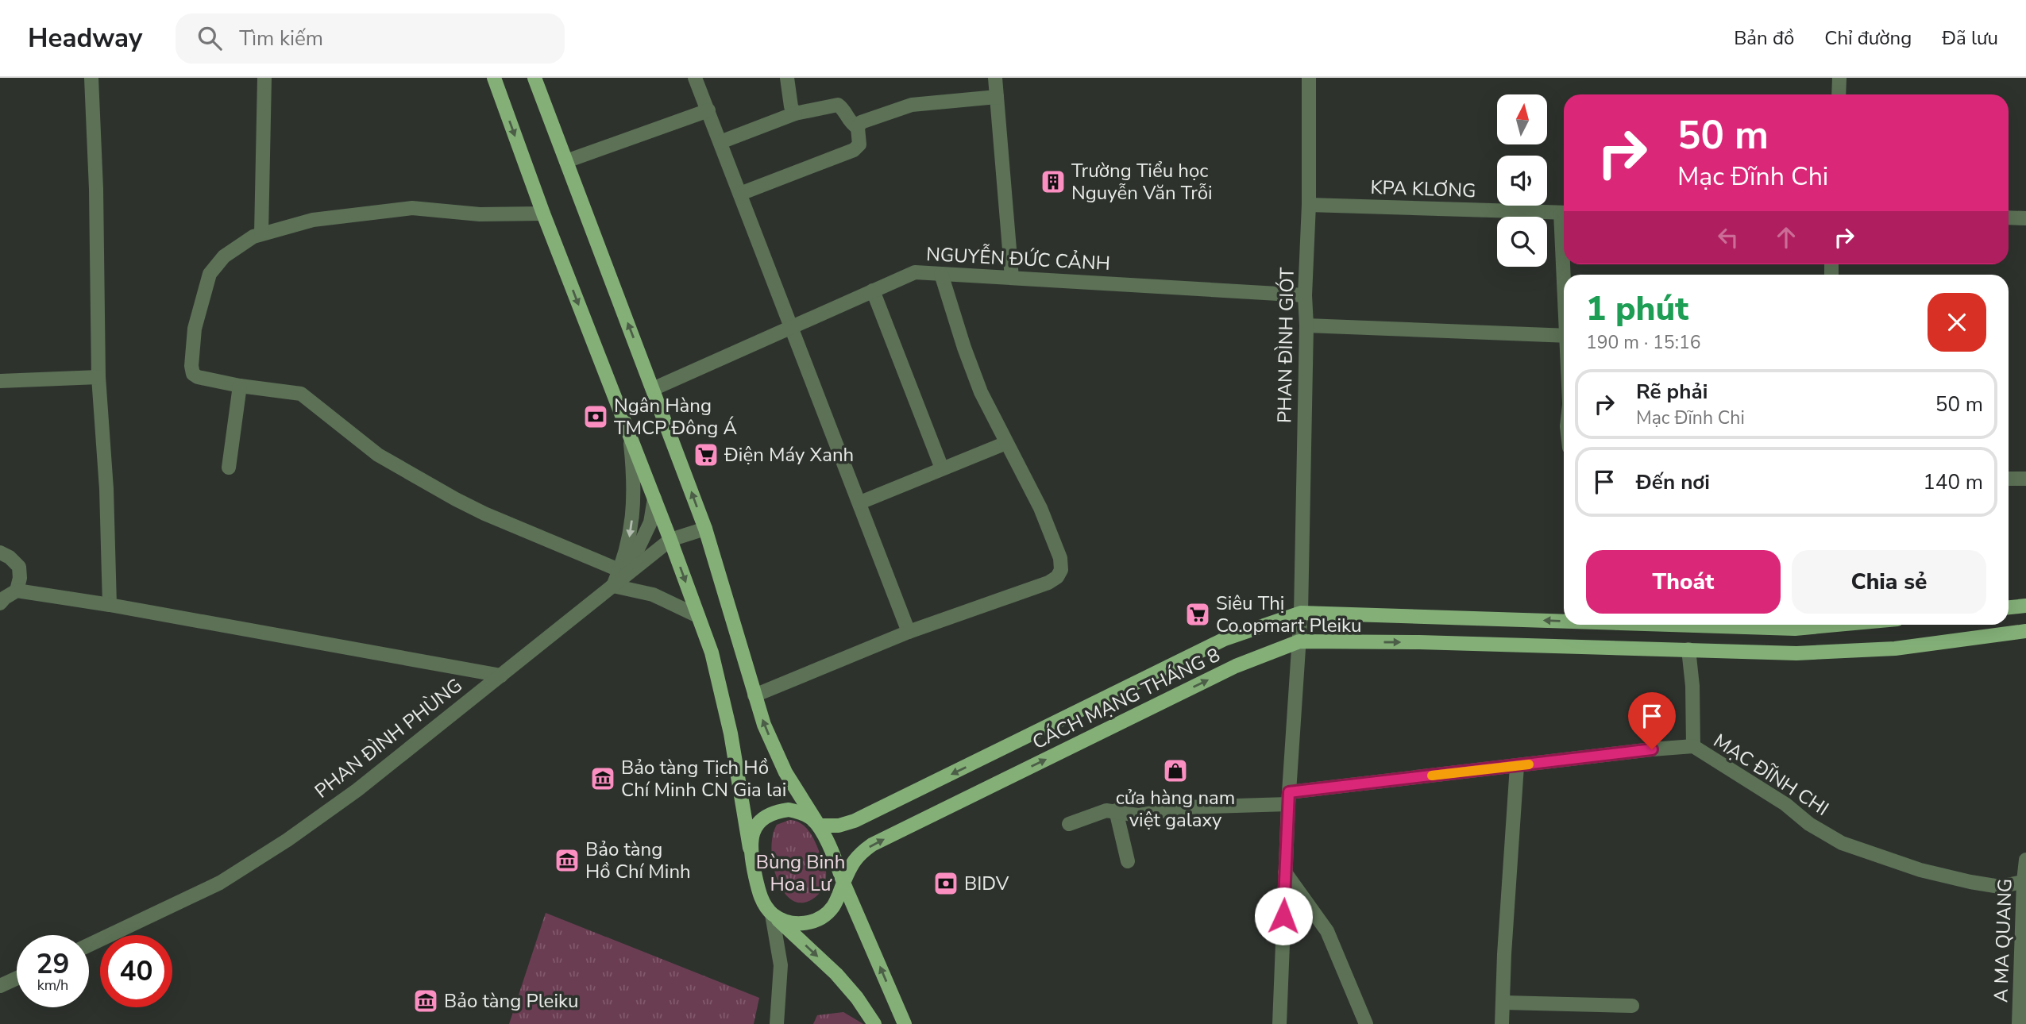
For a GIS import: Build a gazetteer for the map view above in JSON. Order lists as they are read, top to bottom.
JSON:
{
  "streets": {
    "main road": ["CÁCH MẠNG THÁNG 8"],
    "street": [
      "KPA KLƠNG",
      "NGUYỄN ĐỨC CẢNH",
      "PHAN ĐÌNH GIÓT",
      "PHAN ĐÌNH PHÙNG",
      "MẠC ĐĨNH CHI",
      "A MA QUANG"
    ]
  },
  "crossings": [
    ["KPA KLƠNG", "PHAN ĐÌNH GIÓT"],
    ["NGUYỄN ĐỨC CẢNH", "PHAN ĐÌNH GIÓT"],
    ["PHAN ĐÌNH GIÓT", "CÁCH MẠNG THÁNG 8"],
    ["MẠC ĐĨNH CHI", "A MA QUANG"]
  ],
  "parks": ["Bùng Binh Hoa Lư"],
  "places": {
    "building": ["Trường Tiểu học Nguyễn Văn Trỗi"],
    "bank": ["Ngân Hàng TMCP Đông Á", "BIDV"],
    "supermarket": ["Điện Máy Xanh", "Siêu Thị Co.opmart Pleiku"],
    "shop": ["cửa hàng nam việt galaxy"],
    "museum": ["Bảo tàng Tịch Hồ Chí Minh CN Gia lai", "Bảo tàng Hồ Chí Minh", "Bảo tàng Pleiku"]
  },
  "north": "top",
  "page": {
    "header": "Headway",
    "search": "Tìm kiếm",
    "nav": ["Bản đồ", "Chỉ đường", "Đã lưu"],
    "turn": ["50 m", "Mạc Đĩnh Chi"],
    "heading": ["1 phút", "190 m · 15:16"],
    "list": [
      {
        "name": "Rẽ phải",
        "note": "Mạc Đĩnh Chi",
        "value": "50 m"
      },
      {
        "name": "Đến nơi",
        "value": "140 m"
      }
    ],
    "buttons": ["Thoát", "Chia sẻ"],
    "speed": "29 km/h",
    "limit": "40"
  }
}
